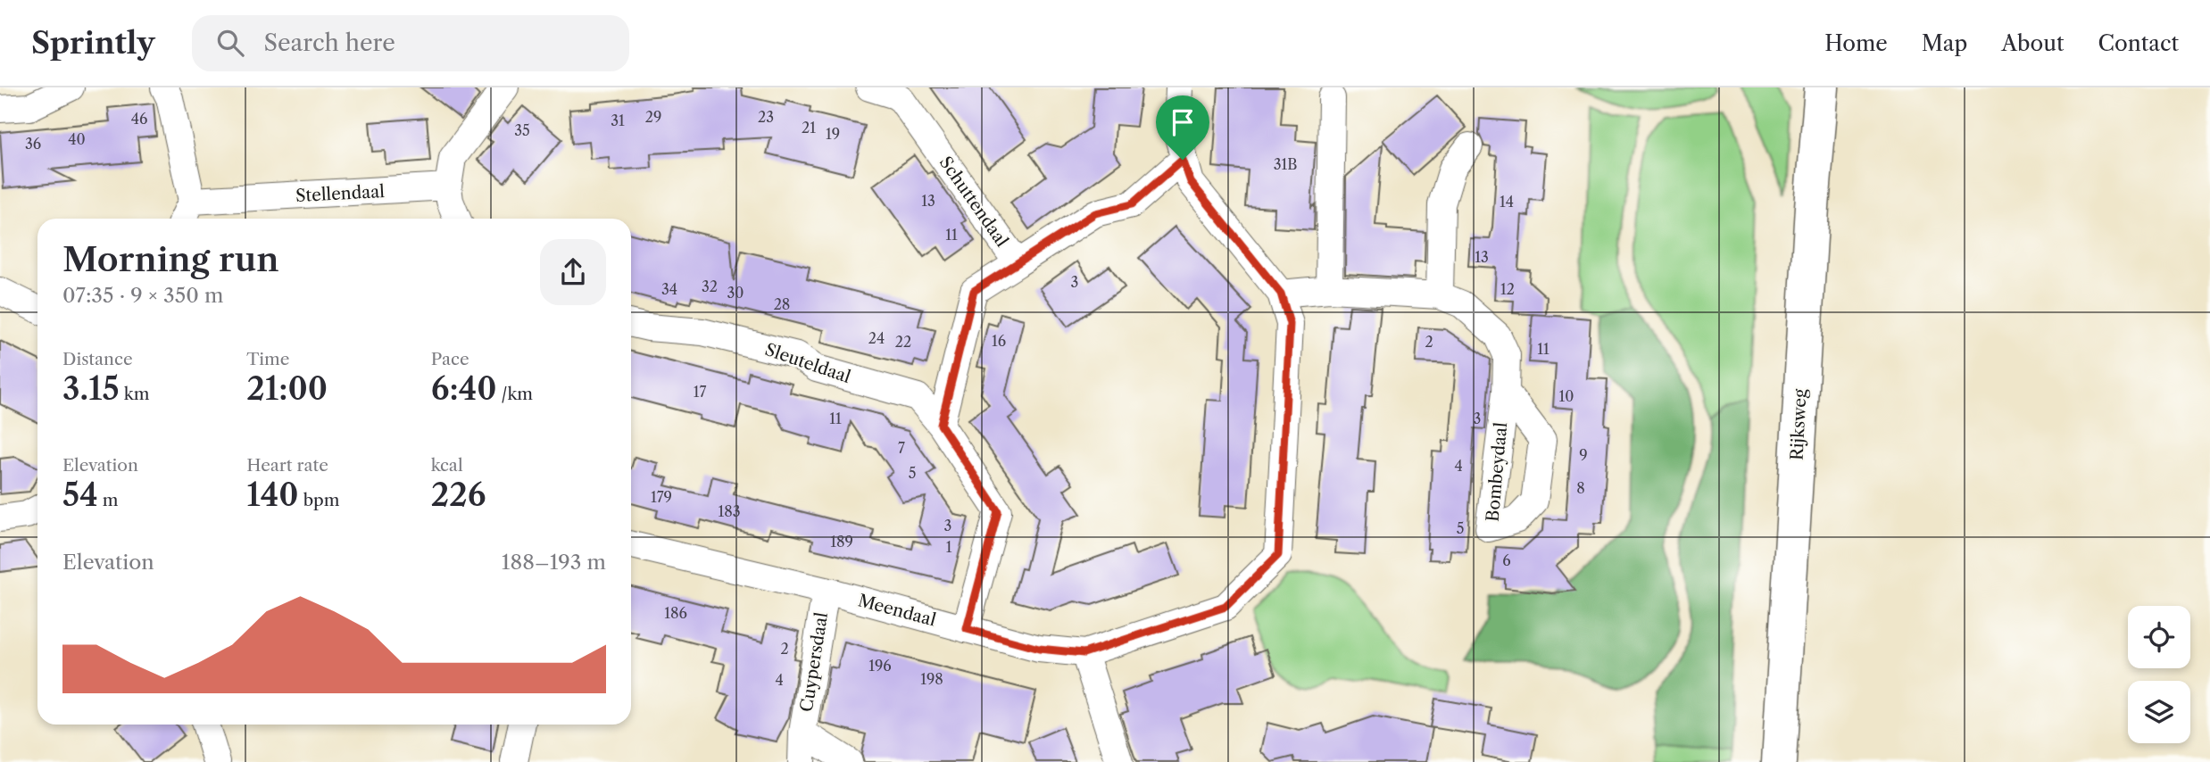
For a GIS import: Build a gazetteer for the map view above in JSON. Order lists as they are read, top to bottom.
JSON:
{
  "streets": {
    "main road": ["Rijksweg"],
    "street": [
      "Stellendaal",
      "Schuttendaal",
      "Sleuteldaal",
      "Meendaal",
      "Cuypersdaal"
    ]
  },
  "crossings": [
    ["Schuttendaal", "Meendaal"],
    ["Sleuteldaal", "Meendaal"],
    ["Meendaal", "Cuypersdaal"]
  ],
  "house_numbers": [
    "29",
    "23",
    "46",
    "31",
    "21",
    "35",
    "19",
    "40",
    "36",
    "31B",
    "13",
    "14",
    "11",
    "13",
    "3",
    "32",
    "34",
    "12",
    "30",
    "28",
    "24",
    "16",
    "22",
    "2",
    "11",
    "17",
    "10",
    "11",
    "3",
    "7",
    "9",
    "4",
    "5",
    "8",
    "179",
    "183",
    "3",
    "5",
    "189",
    "1",
    "6",
    "186",
    "2",
    "196",
    "198",
    "4"
  ],
  "page": {
    "header": "Sprintly",
    "search": "Search here",
    "nav": [
      "Home",
      "Map",
      "About",
      "Contact"
    ],
    "heading": ["Morning run", "07:35 · 9 × 350 m"],
    "stats": [
      ["Distance", "3.15 km"],
      ["Time", "21:00"],
      ["Pace", "6:40 /km"],
      ["Elevation", "54 m"],
      ["Heart rate", "140 bpm"],
      ["kcal", "226"]
    ],
    "chart": ["Elevation", "188–193 m"]
  }
}
